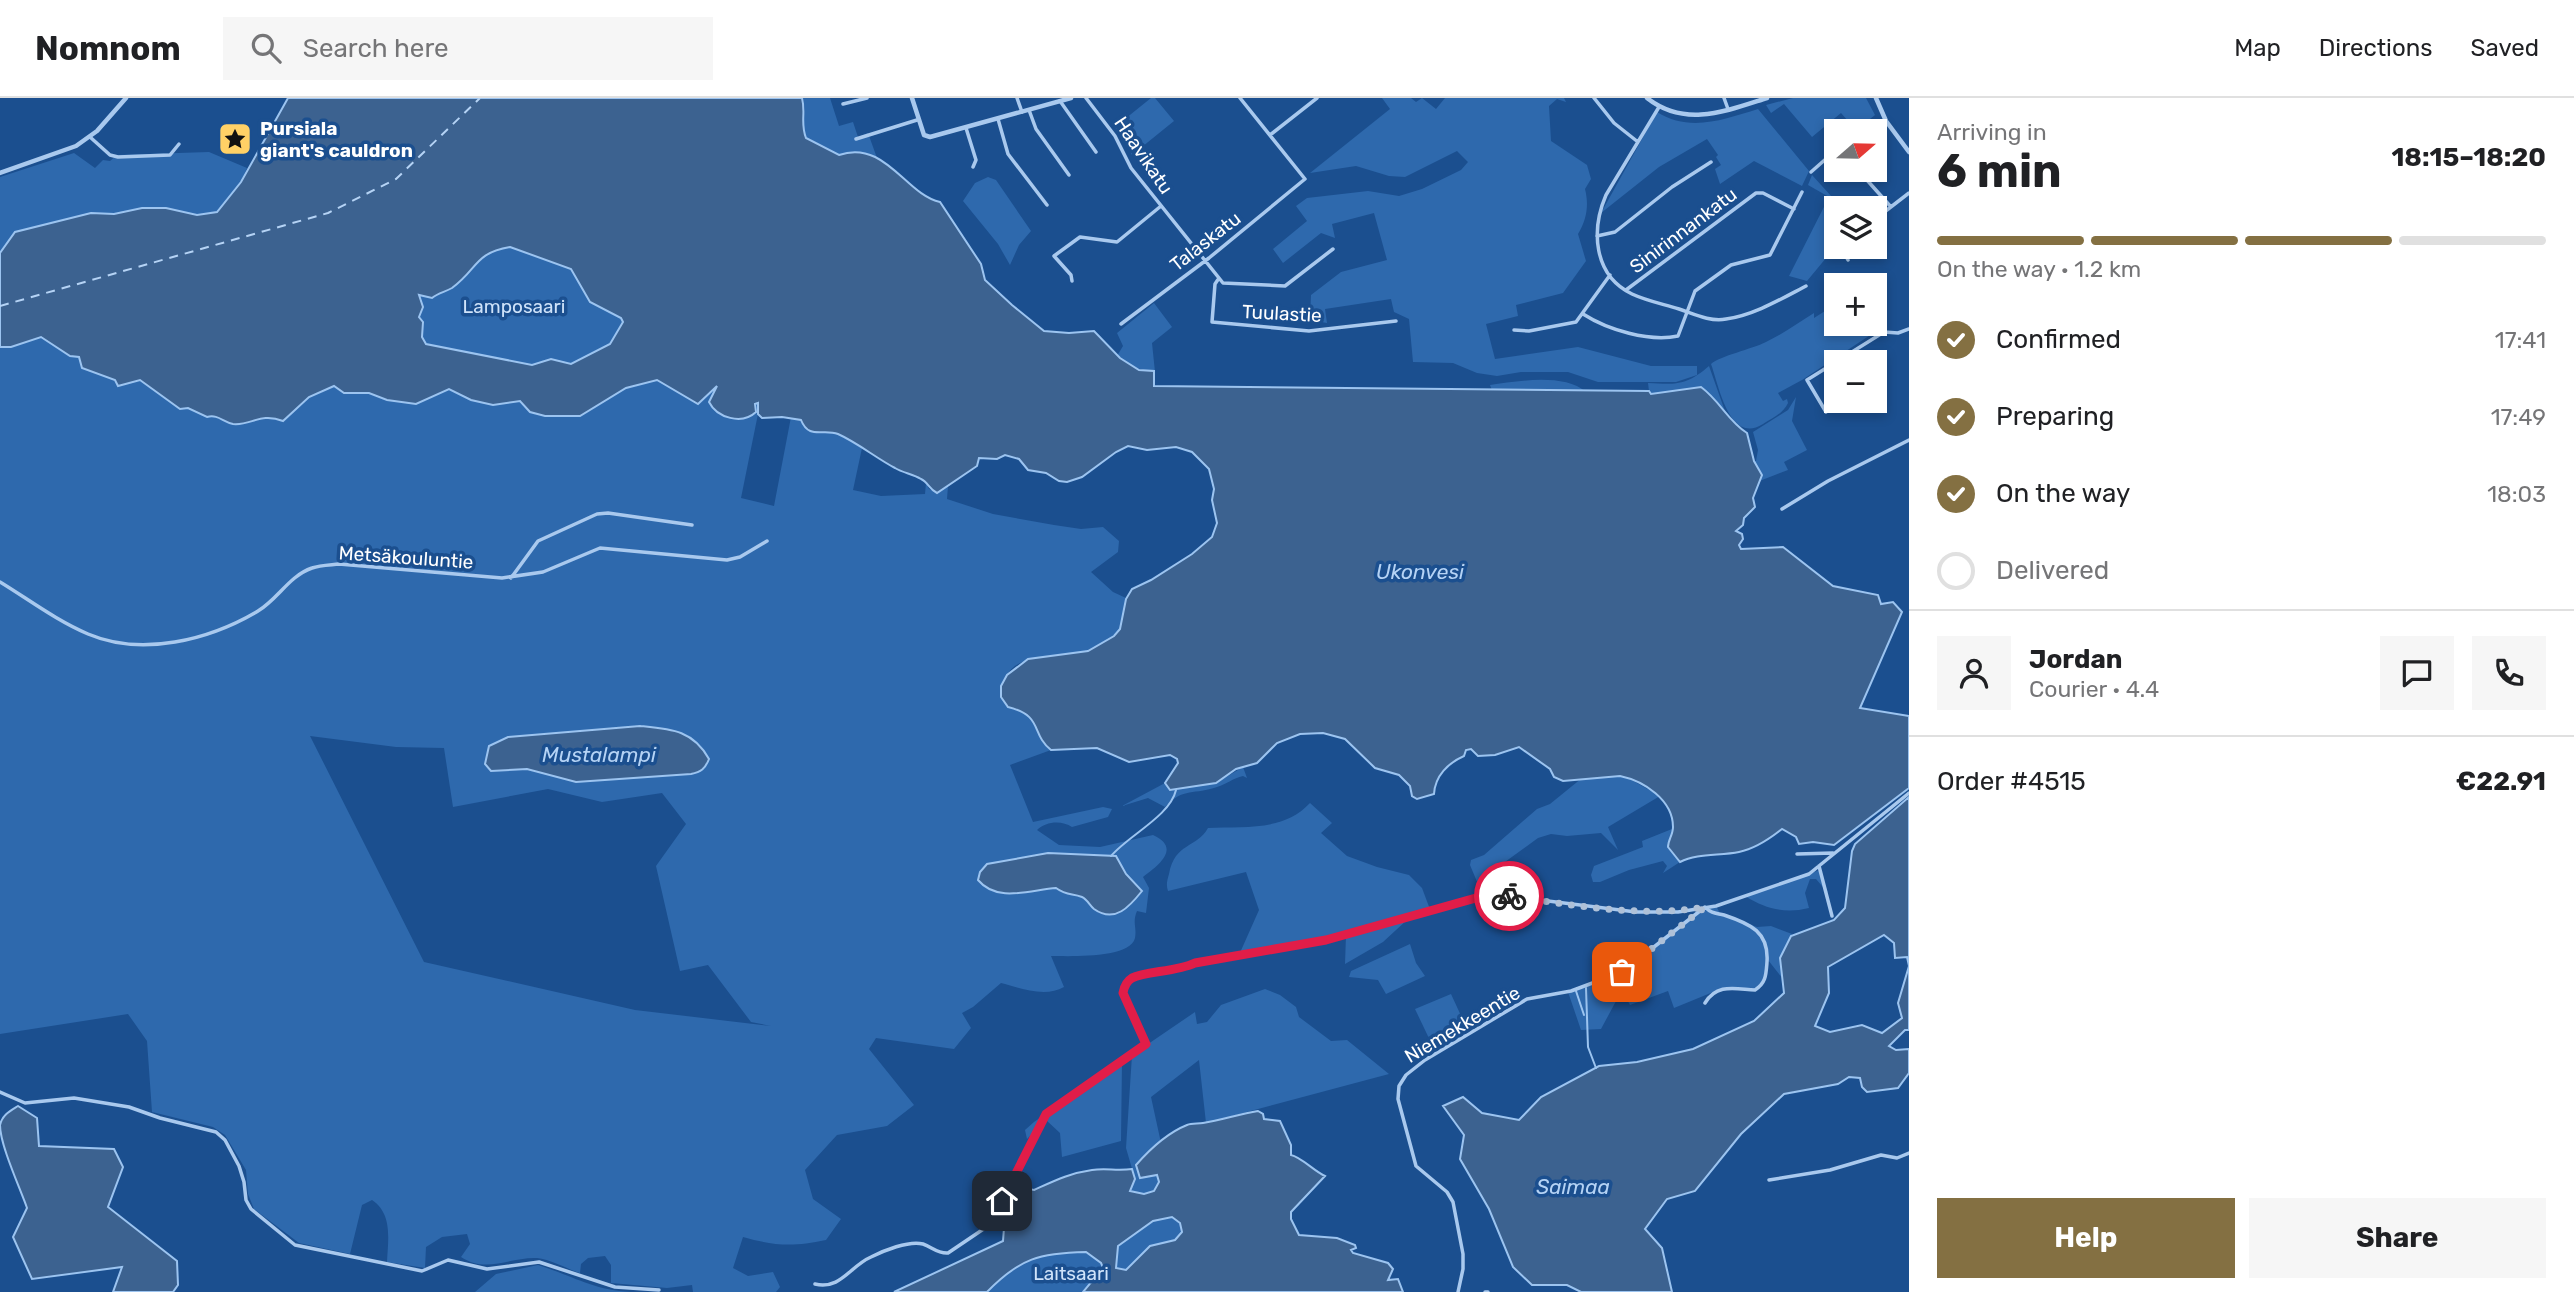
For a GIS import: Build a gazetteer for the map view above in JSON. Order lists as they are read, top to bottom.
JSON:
{
  "streets": {
    "street": [
      "Haavikatu",
      "Sinirinnankatu",
      "Talaskatu",
      "Tuulastie",
      "Metsäkouluntie",
      "Niemekkeentie"
    ]
  },
  "crossings": [
    ["Haavikatu", "Talaskatu"],
    ["Haavikatu", "Tuulastie"]
  ],
  "water": ["Ukonvesi", "Mustalampi", "Saimaa"],
  "parks": ["Lamposaari", "Laitsaari"],
  "places": {
    "place": ["Pursiala giant's cauldron"]
  },
  "north": "right",
  "page": {
    "header": "Nomnom",
    "search": "Search here",
    "nav": ["Map", "Directions", "Saved"],
    "heading": ["6 min", "Arriving in", "18:15–18:20"],
    "panel": [
      "Jordan",
      "Courier · 4.4",
      "Order #4515",
      "€22.91"
    ],
    "map_buttons": ["+", "−"],
    "bar": "On the way · 1.2 km",
    "list": [
      ["Confirmed", "17:41"],
      ["Preparing", "17:49"],
      ["On the way", "18:03"],
      "Delivered"
    ],
    "buttons": ["Help", "Share"]
  }
}
